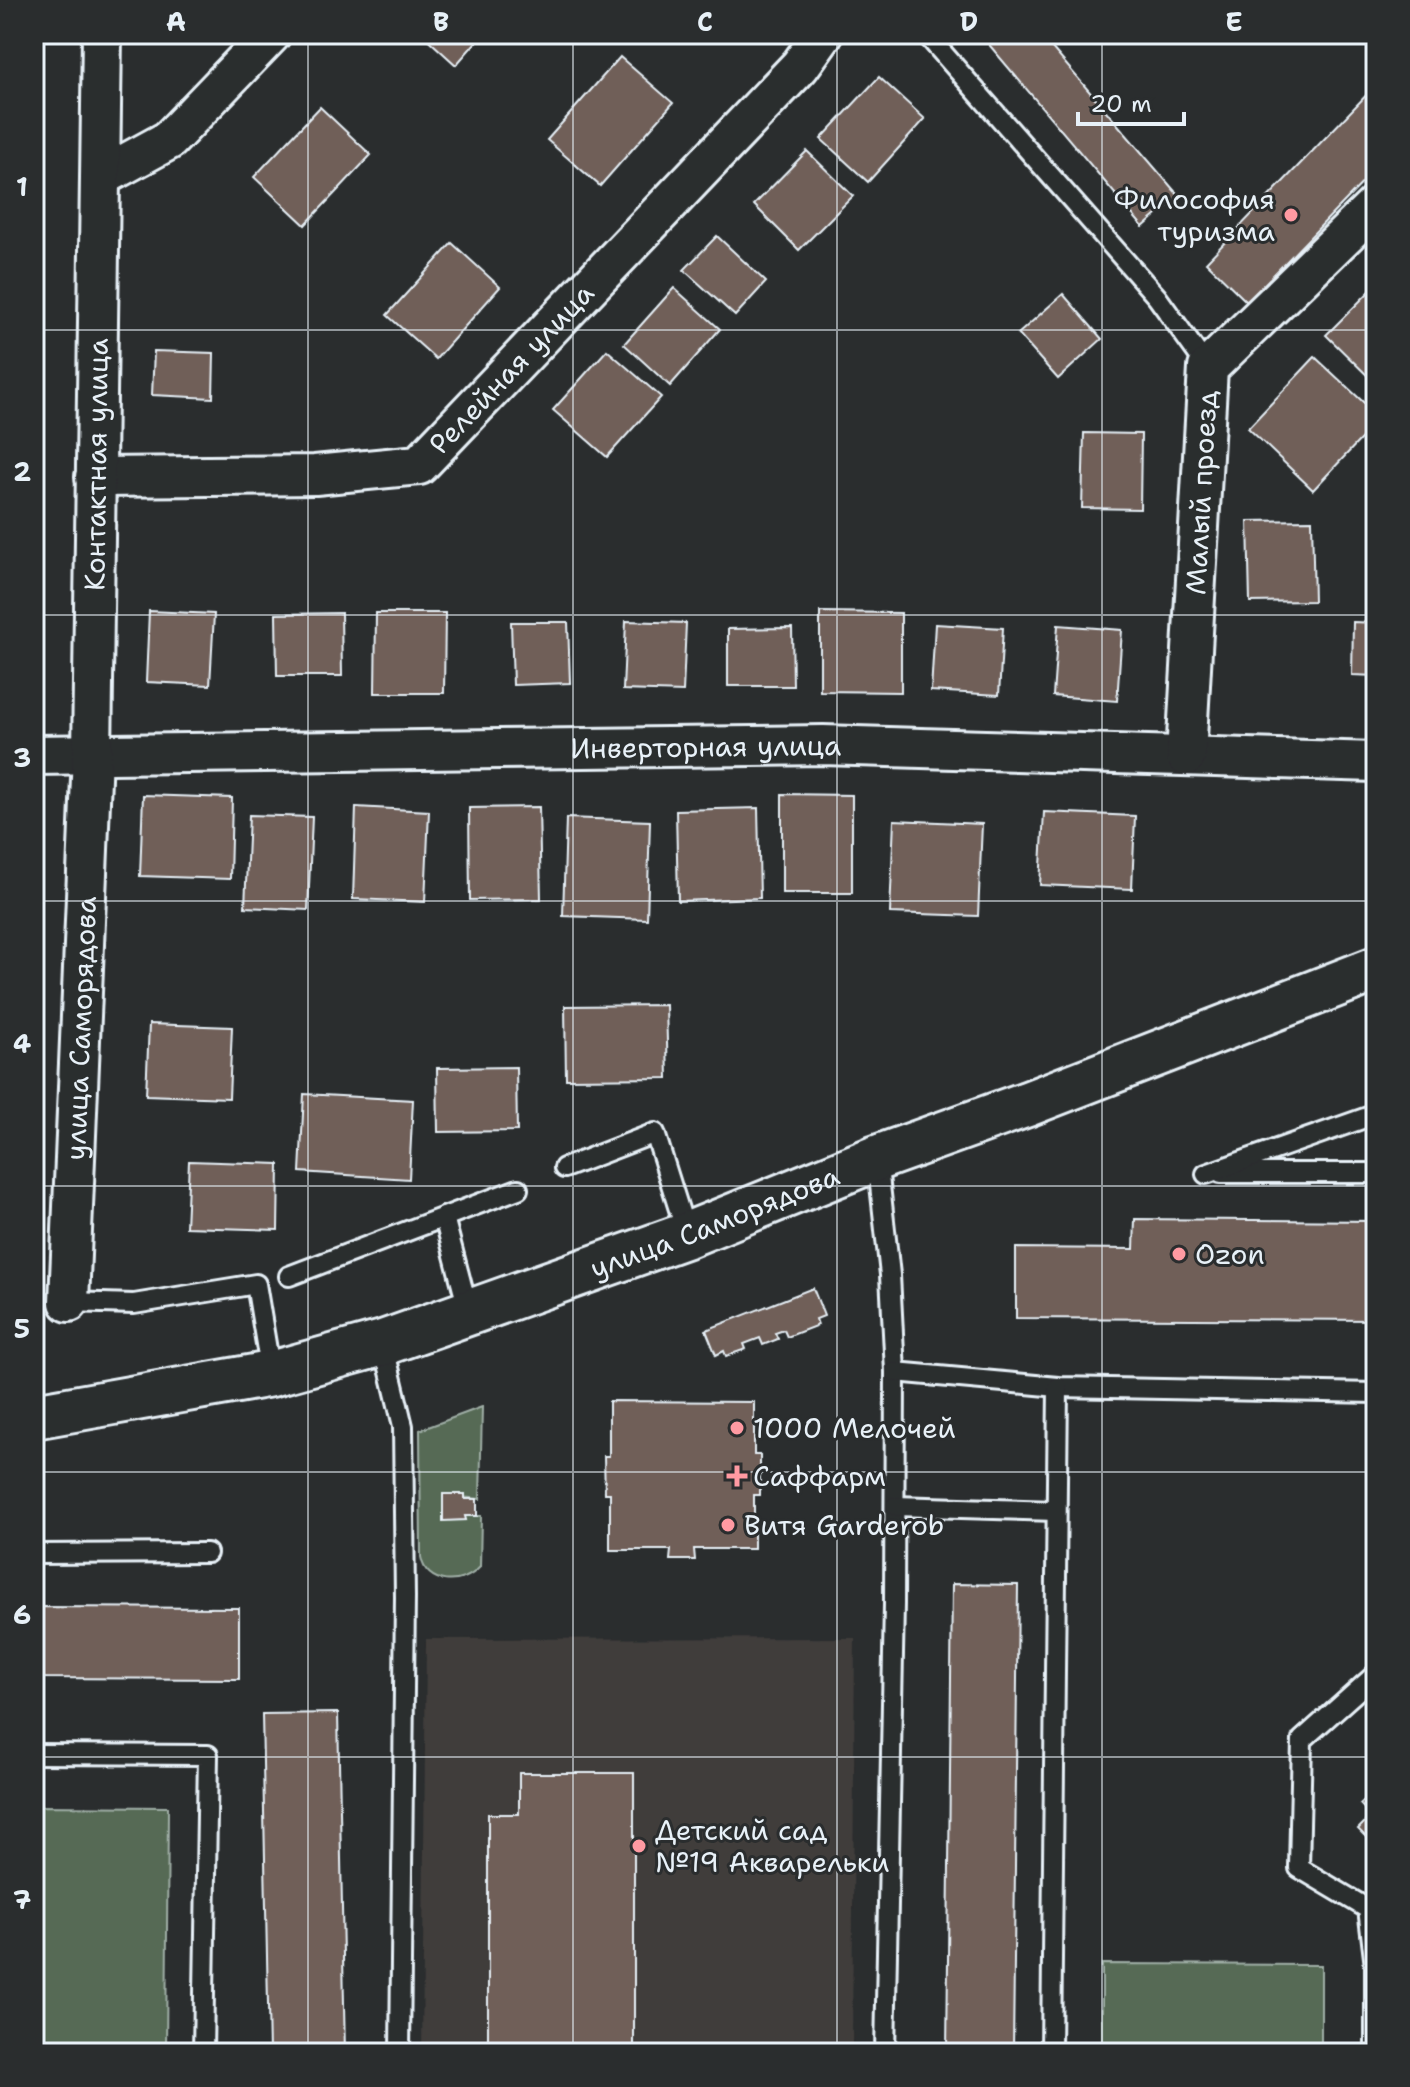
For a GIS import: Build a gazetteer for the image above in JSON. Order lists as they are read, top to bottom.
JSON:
{
  "streets": {
    "street": [
      "Релейная улица",
      "Контактная улица",
      "Малый проезд",
      "Инверторная улица",
      "улица Саморядова"
    ]
  },
  "crossings": [
    ["Релейная улица", "Контактная улица"],
    ["Контактная улица", "Инверторная улица"],
    ["Контактная улица", "улица Саморядова"],
    ["Малый проезд", "Инверторная улица"],
    ["Инверторная улица", "улица Саморядова"]
  ],
  "places": {
    "other": [
      "Философия туризма",
      "Ozon",
      "1000 Мелочей",
      "Витя Garderob",
      "Детский сад №19 Акварельки"
    ],
    "health": ["Саффарм"]
  },
  "scale_bar": "20 m",
  "grid": {
    "columns": [
      "A",
      "B",
      "C",
      "D",
      "E"
    ],
    "rows": [
      "1",
      "2",
      "3",
      "4",
      "5",
      "6",
      "7"
    ]
  }
}
